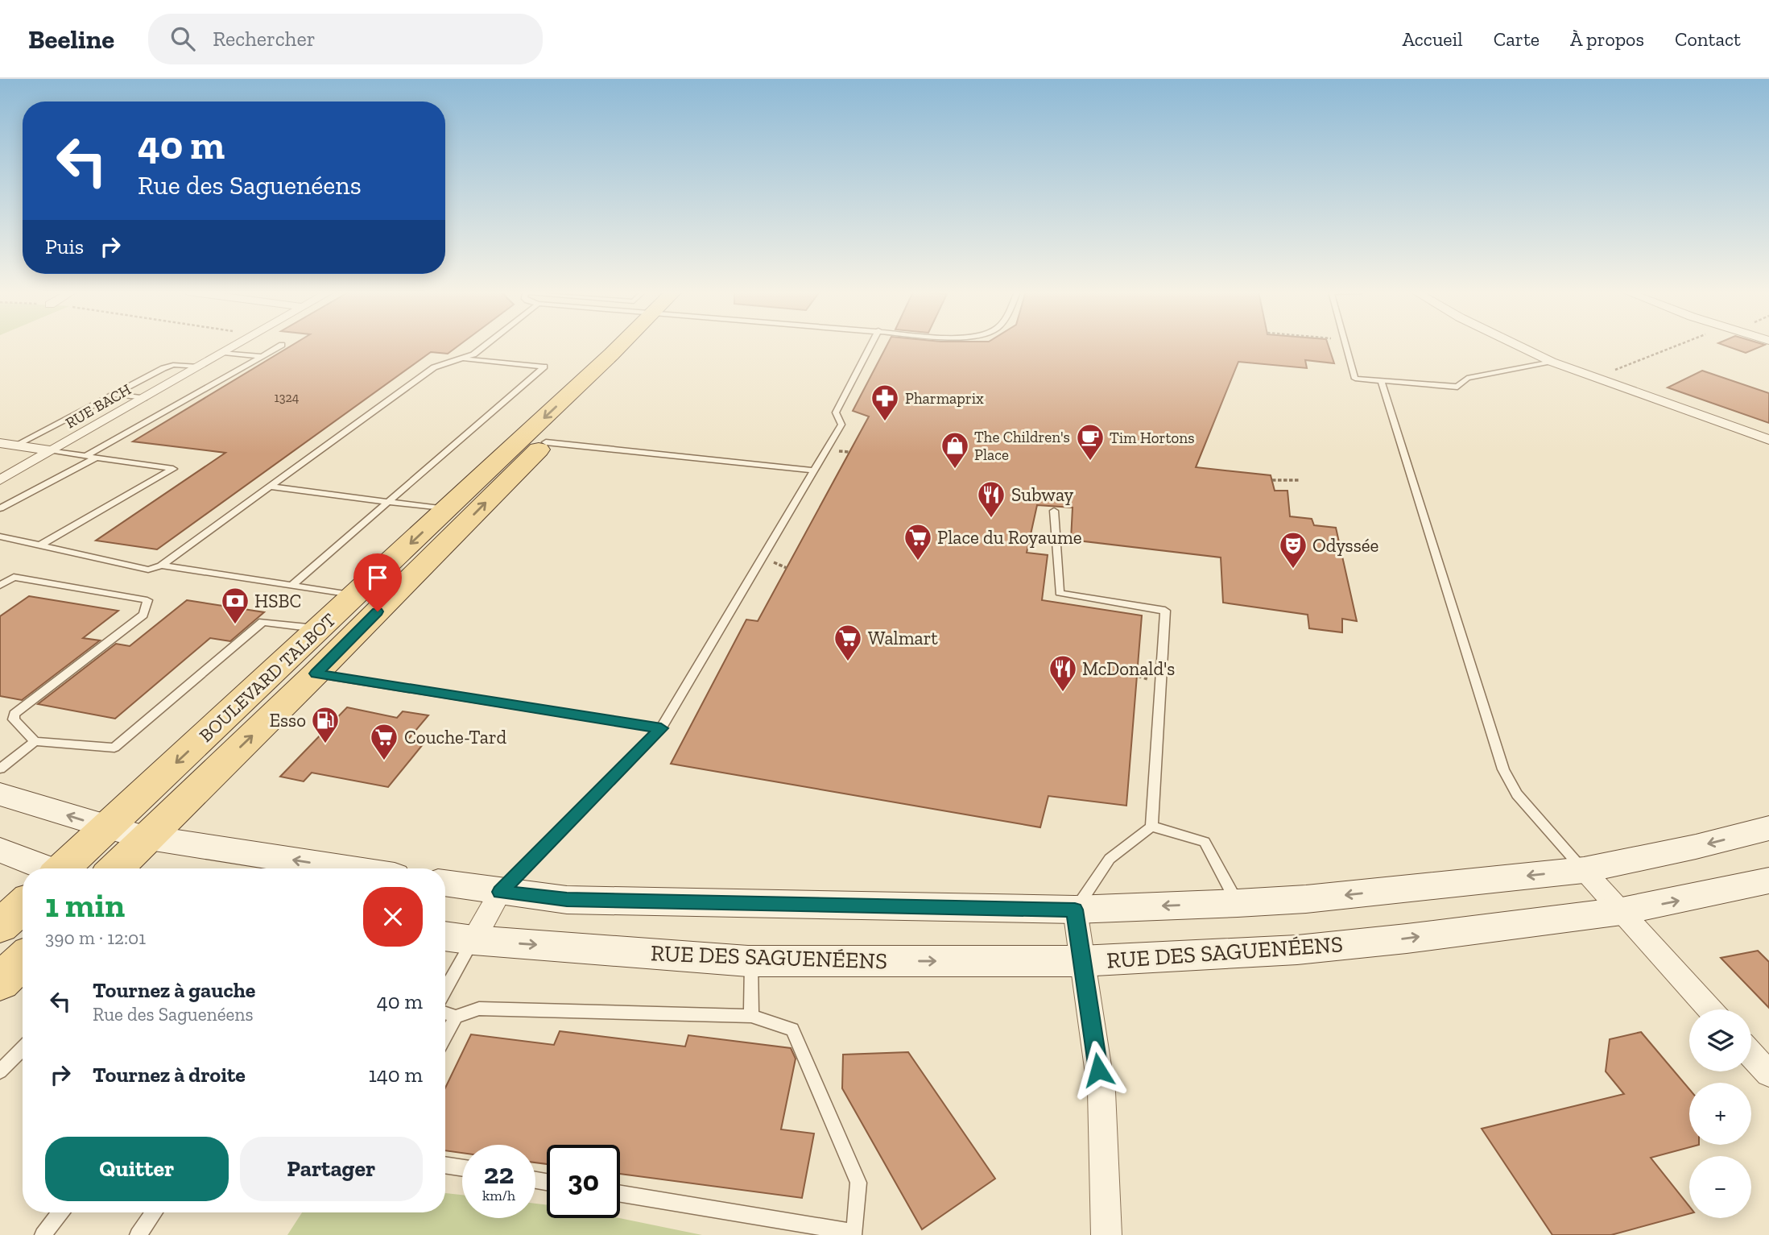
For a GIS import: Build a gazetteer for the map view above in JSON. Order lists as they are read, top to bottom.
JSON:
{
  "streets": {
    "main road": ["BOULEVARD TALBOT"],
    "street": ["RUE BACH", "RUE DES SAGUENÉENS"]
  },
  "places": {
    "pharmacy": ["Pharmaprix"],
    "cafe": ["Tim Hortons"],
    "shop": ["The Children's Place"],
    "restaurant": ["Subway", "McDonald's"],
    "supermarket": ["Place du Royaume", "Walmart", "Couche-Tard"],
    "theatre": ["Odyssée"],
    "bank": ["HSBC"],
    "fuel station": ["Esso"]
  },
  "house_numbers": ["1324"],
  "page": {
    "header": "Beeline",
    "search": "Rechercher",
    "nav": [
      "Accueil",
      "Carte",
      "À propos",
      "Contact"
    ],
    "turn": ["40 m", "Rue des Saguenéens"],
    "then": "Puis",
    "heading": ["1 min", "390 m · 12:01"],
    "list": [
      {
        "name": "Tournez à gauche",
        "note": "Rue des Saguenéens",
        "value": "40 m"
      },
      {
        "name": "Tournez à droite",
        "value": "140 m"
      }
    ],
    "map_buttons": ["+", "−"],
    "buttons": ["Quitter", "Partager"],
    "speed": "22 km/h",
    "limit": "30"
  }
}
